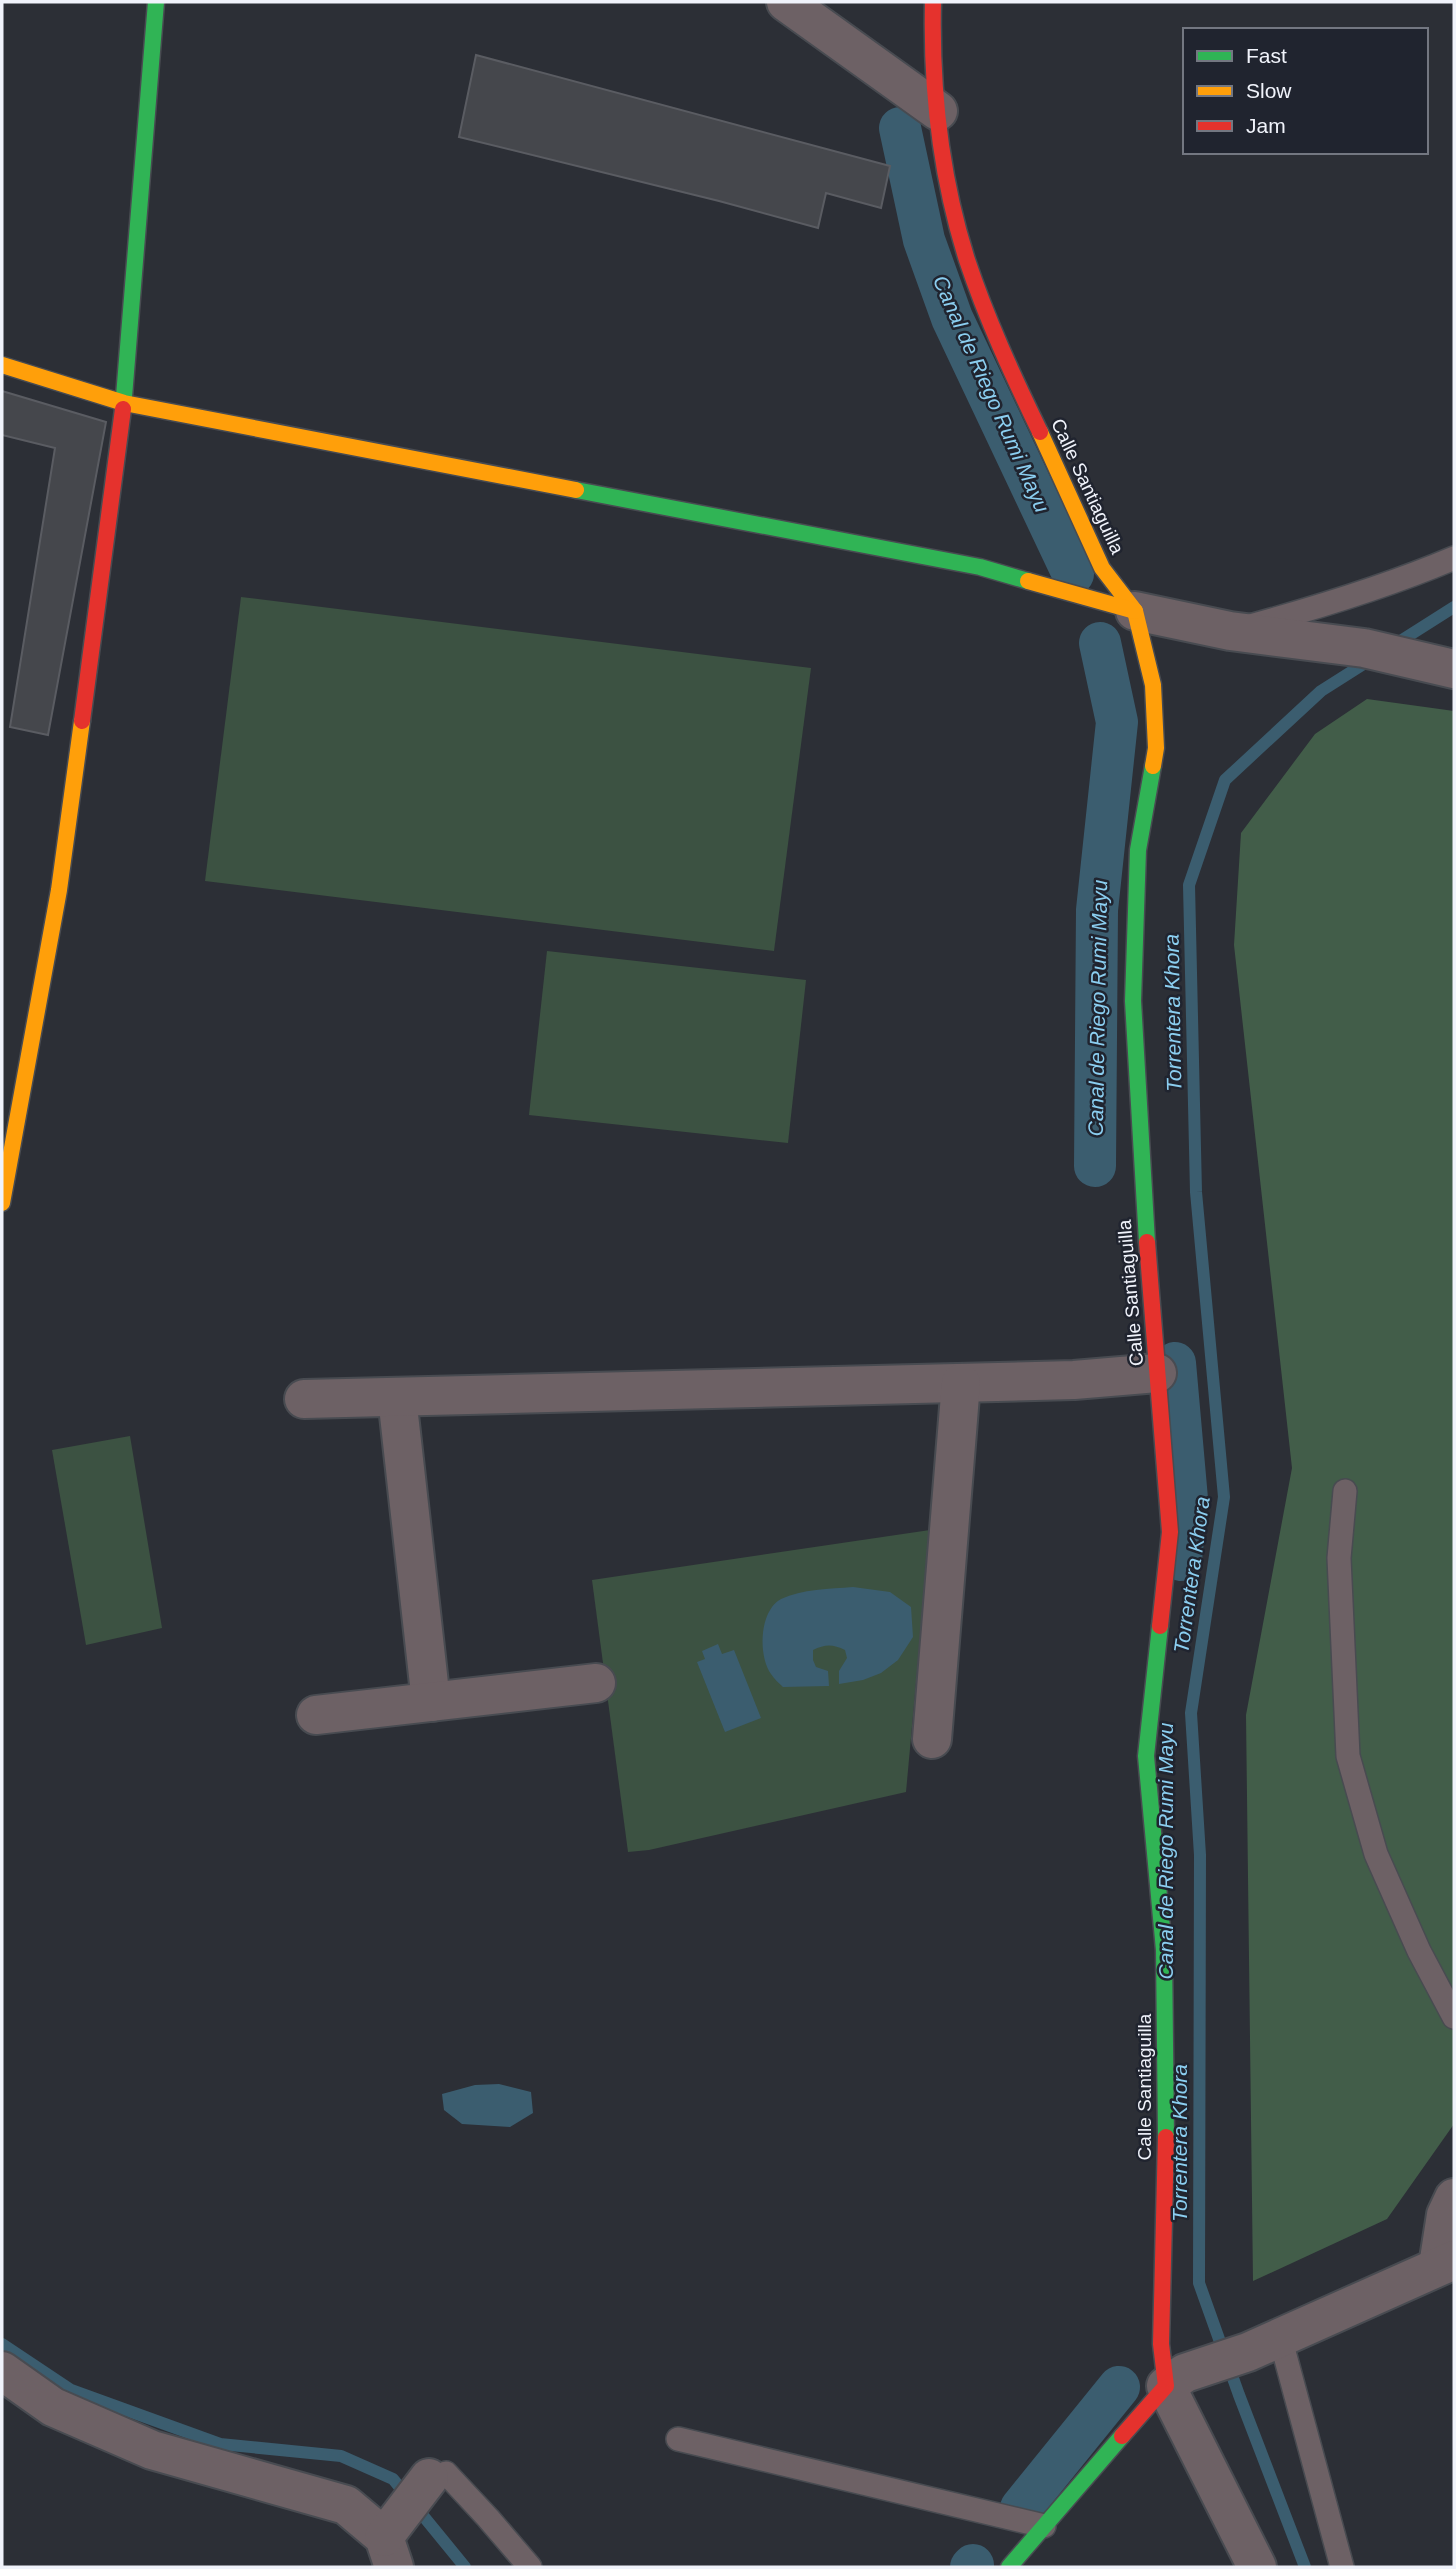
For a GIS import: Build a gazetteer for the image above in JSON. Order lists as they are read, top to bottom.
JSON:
{
  "streets": {
    "street": ["Calle Santiaguilla"]
  },
  "water": ["Canal de Riego Rumi Mayu", "Torrentera Khora"],
  "legend": ["Fast", "Slow", "Jam"]
}
